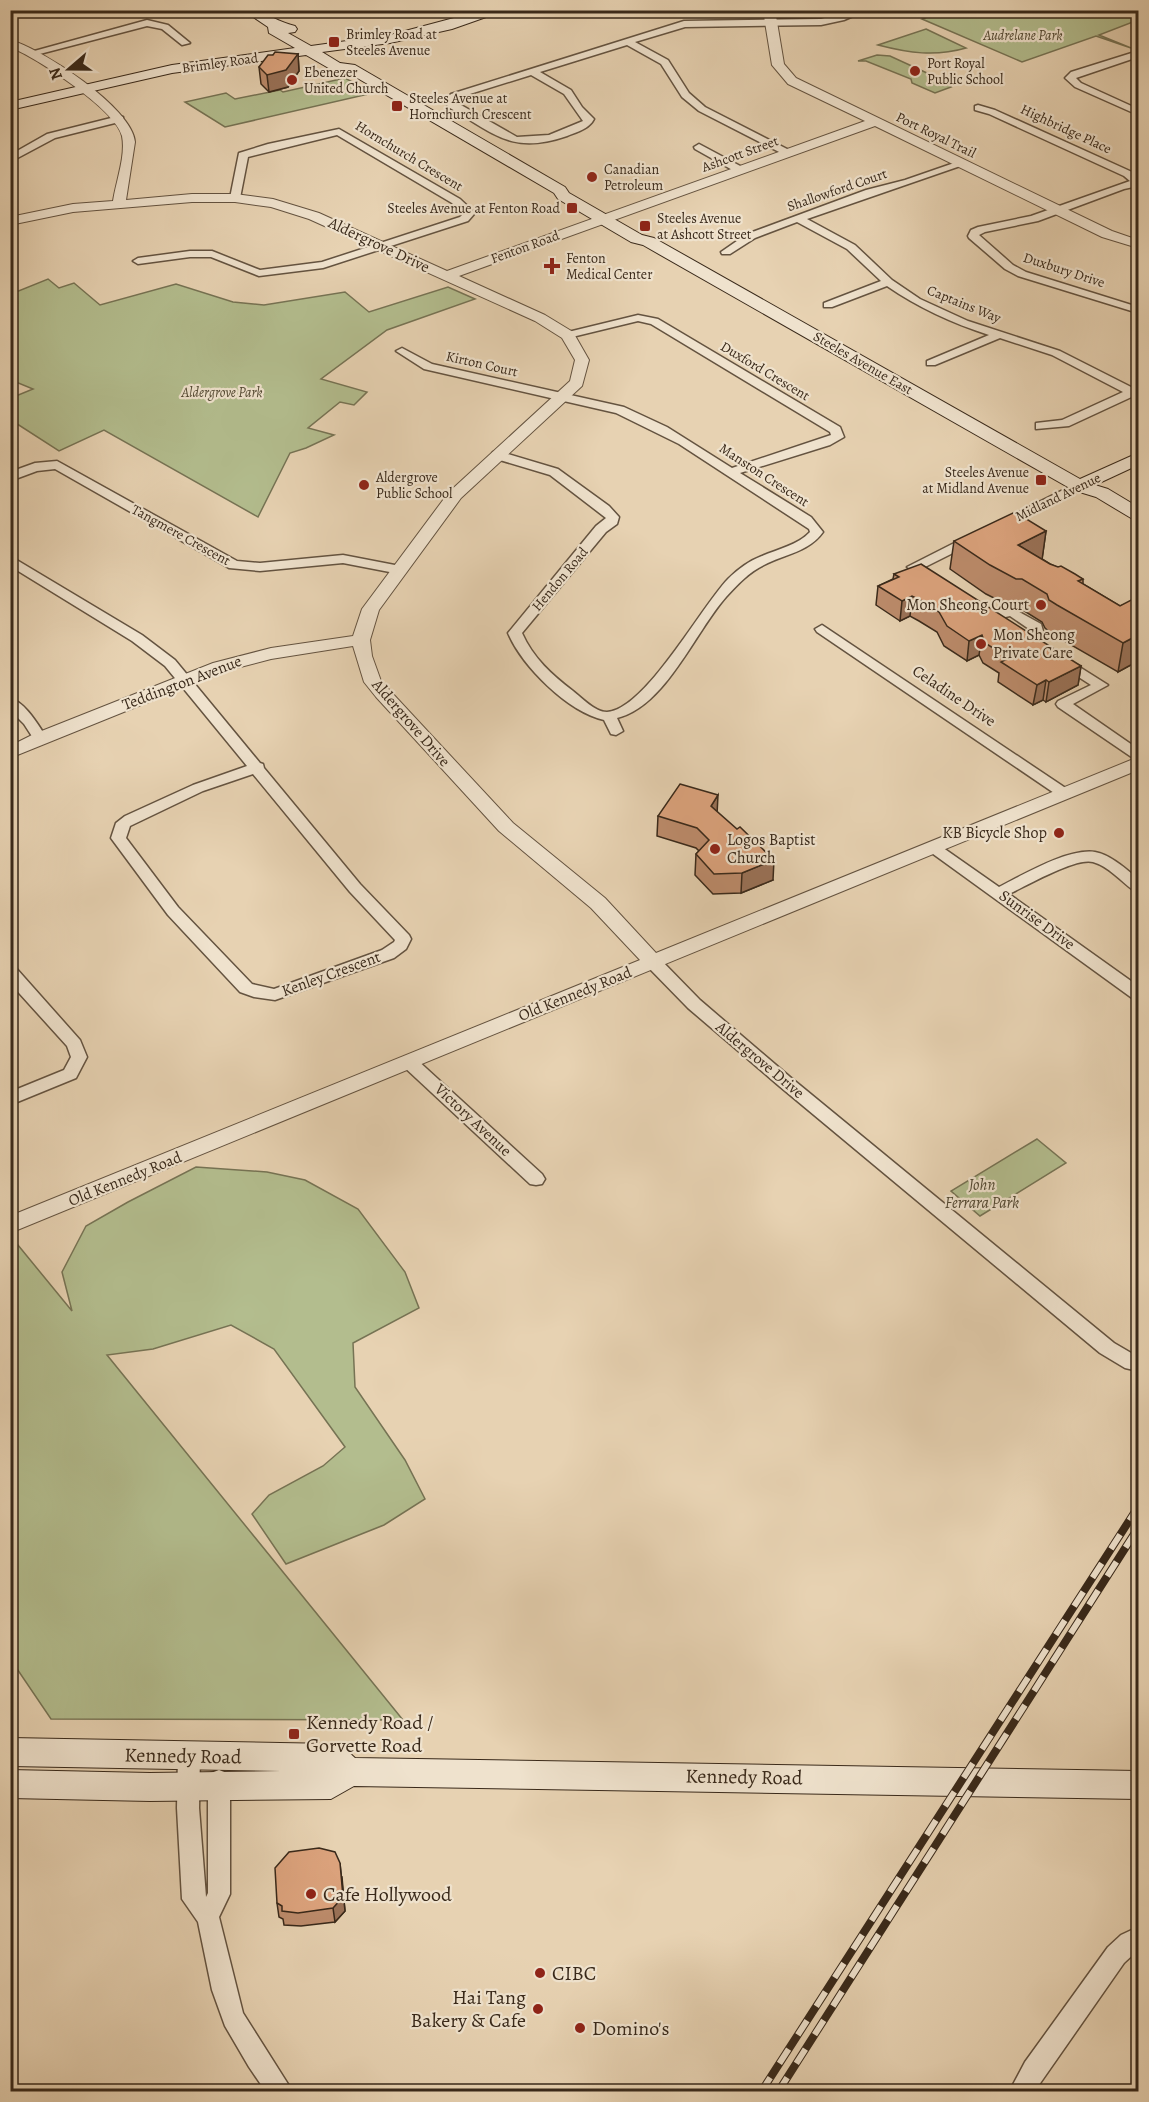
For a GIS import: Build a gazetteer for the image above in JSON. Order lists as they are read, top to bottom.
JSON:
{
  "streets": {
    "main road": [
      "Brimley Road",
      "Steeles Avenue East",
      "Midland Avenue",
      "Kennedy Road"
    ],
    "street": [
      "Highbridge Place",
      "Port Royal Trail",
      "Ashcott Street",
      "Hornchurch Crescent",
      "Shallowford Court",
      "Aldergrove Drive",
      "Fenton Road",
      "Duxbury Drive",
      "Captains Way",
      "Kirton Court",
      "Duxford Crescent",
      "Manston Crescent",
      "Tangmere Crescent",
      "Hendon Road",
      "Teddington Avenue",
      "Celadine Drive",
      "Sunrise Drive",
      "Kenley Crescent",
      "Old Kennedy Road",
      "Victory Avenue"
    ]
  },
  "crossings": [
    ["Brimley Road", "Steeles Avenue East"],
    ["Highbridge Place", "Port Royal Trail"],
    ["Highbridge Place", "Duxbury Drive"],
    ["Port Royal Trail", "Ashcott Street"],
    ["Port Royal Trail", "Shallowford Court"],
    ["Port Royal Trail", "Duxbury Drive"],
    ["Ashcott Street", "Fenton Road"],
    ["Ashcott Street", "Steeles Avenue East"],
    ["Hornchurch Crescent", "Aldergrove Drive"],
    ["Shallowford Court", "Captains Way"],
    ["Aldergrove Drive", "Fenton Road"],
    ["Aldergrove Drive", "Duxford Crescent"],
    ["Aldergrove Drive", "Teddington Avenue"],
    ["Aldergrove Drive", "Old Kennedy Road"],
    ["Fenton Road", "Steeles Avenue East"],
    ["Steeles Avenue East", "Midland Avenue"],
    ["Kirton Court", "Manston Crescent"],
    ["Duxford Crescent", "Manston Crescent"],
    ["Manston Crescent", "Hendon Road"],
    ["Teddington Avenue", "Kenley Crescent"],
    ["Celadine Drive", "Old Kennedy Road"],
    ["Sunrise Drive", "Old Kennedy Road"],
    ["Old Kennedy Road", "Victory Avenue"]
  ],
  "parks": ["Audrelane Park", "Aldergrove Park", "John Ferrara Park"],
  "places": {
    "transit": [
      "Brimley Road at Steeles Avenue",
      "Steeles Avenue at Hornchurch Crescent",
      "Steeles Avenue at Fenton Road",
      "Steeles Avenue at Ashcott Street",
      "Steeles Avenue at Midland Avenue",
      "Kennedy Road / Gorvette Road"
    ],
    "other": [
      "Port Royal Public School",
      "Ebenezer United Church",
      "Canadian Petroleum",
      "Aldergrove Public School",
      "Mon Sheong Court",
      "Mon Sheong Private Care",
      "KB Bicycle Shop",
      "Logos Baptist Church",
      "Cafe Hollywood",
      "CIBC",
      "Hai Tang Bakery & Cafe",
      "Domino's"
    ],
    "health": ["Fenton Medical Center"]
  },
  "north": "left"
}
